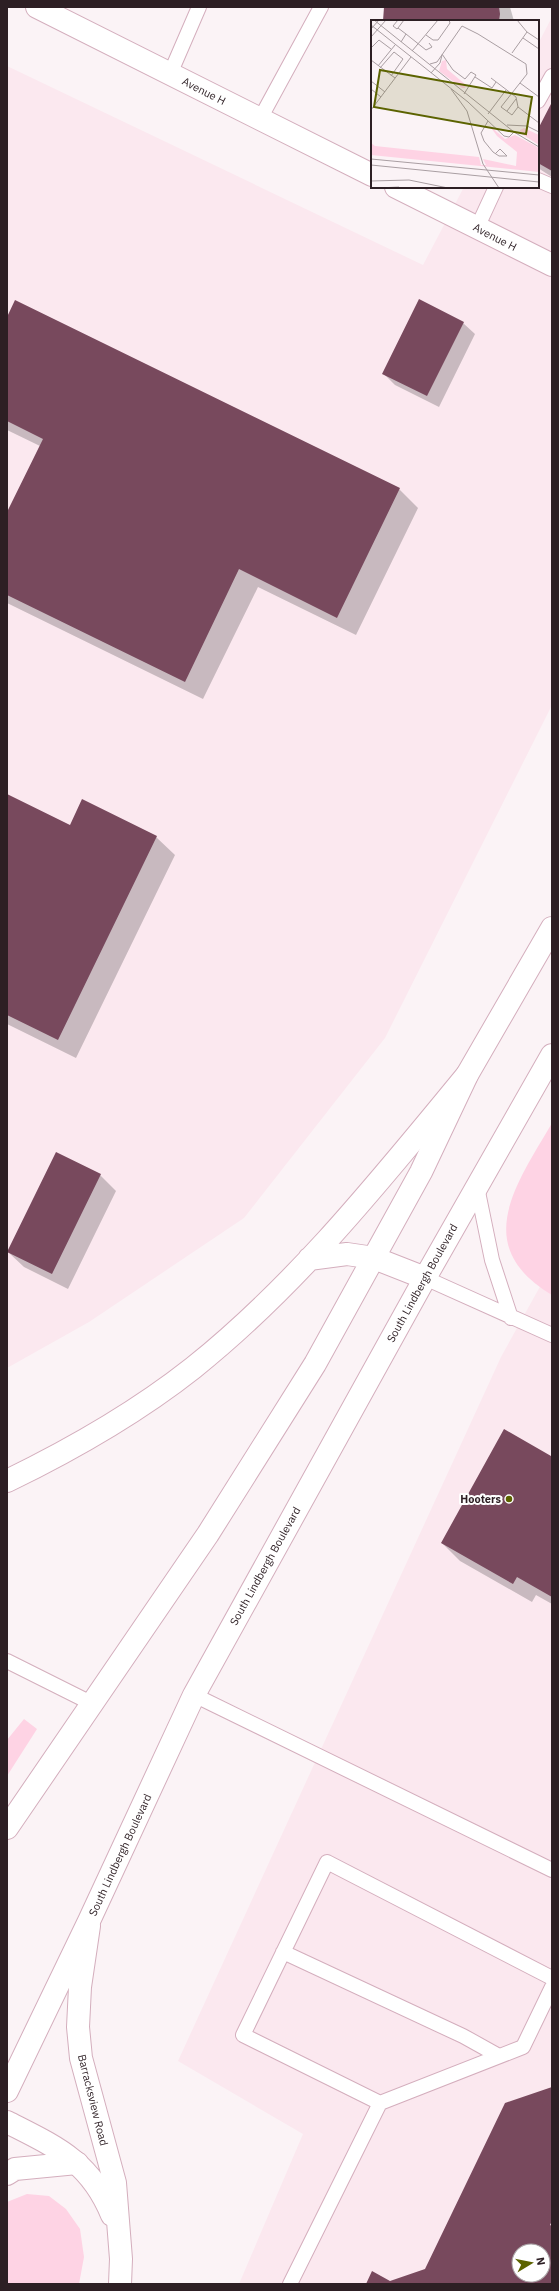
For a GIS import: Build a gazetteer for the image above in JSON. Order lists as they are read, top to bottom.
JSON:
{
  "streets": {
    "main road": ["Avenue H", "South Lindbergh Boulevard", "Barracksview Road"]
  },
  "crossings": [
    ["South Lindbergh Boulevard", "Barracksview Road"]
  ],
  "places": ["Hooters"],
  "north": "right"
}
